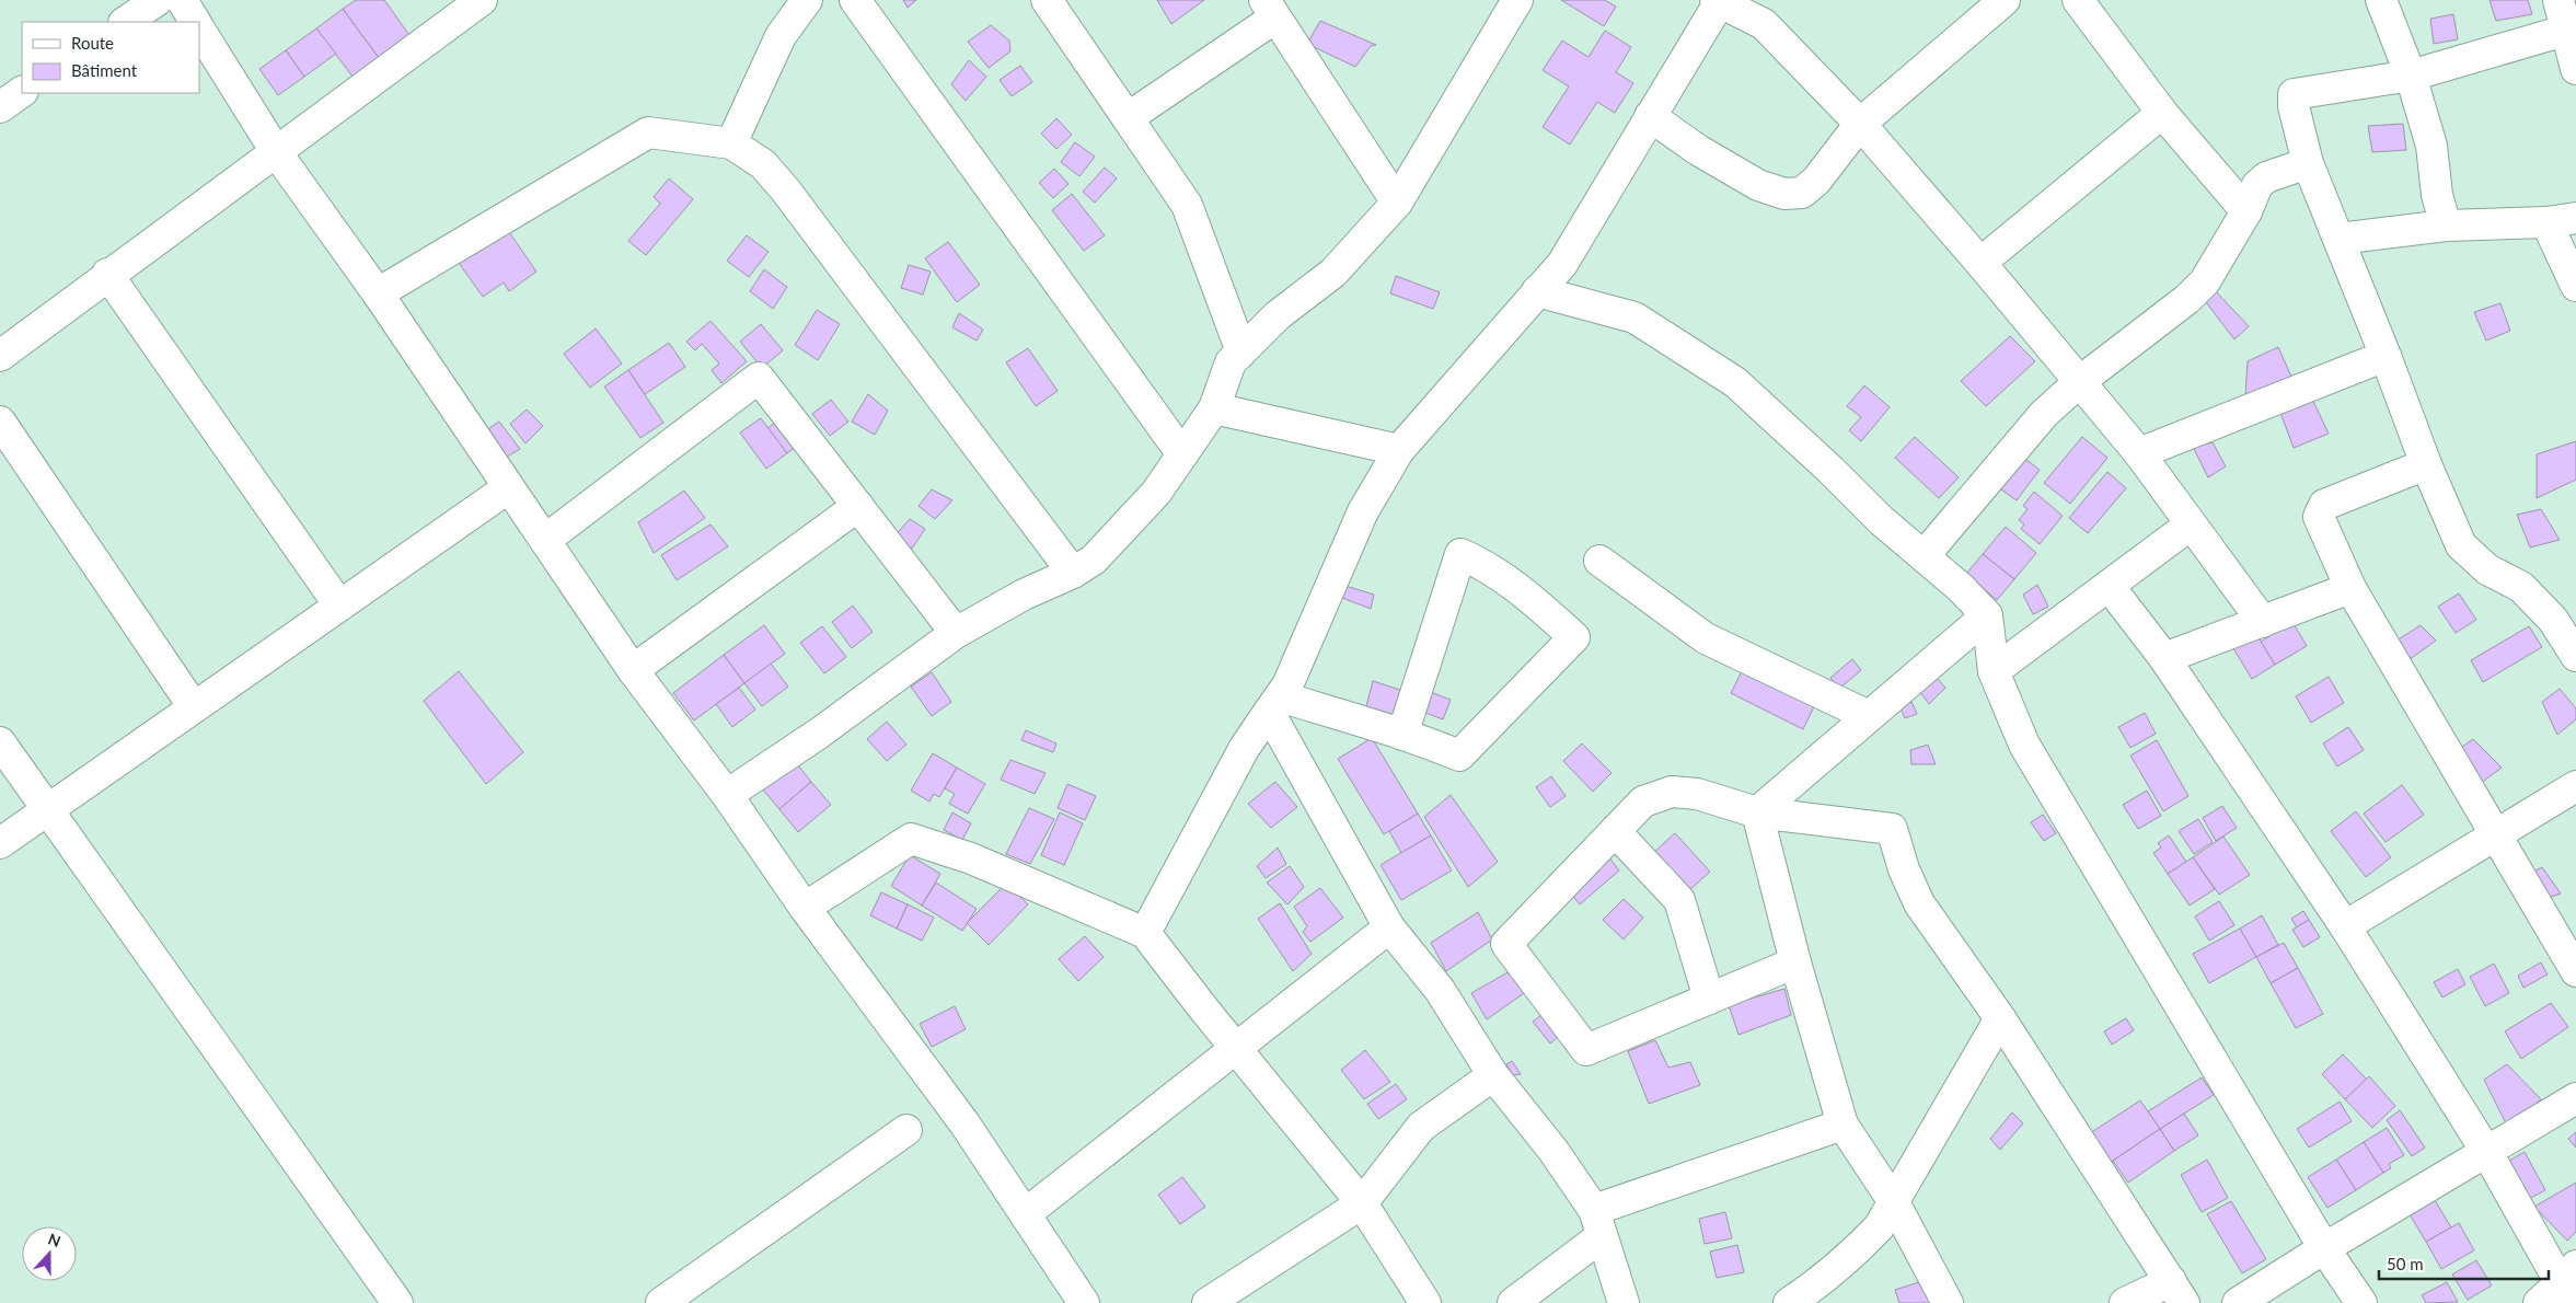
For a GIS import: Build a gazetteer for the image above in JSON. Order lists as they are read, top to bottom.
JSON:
{
  "legend": ["Route", "Bâtiment"],
  "scale_bar": "50 m",
  "north": "top"
}
